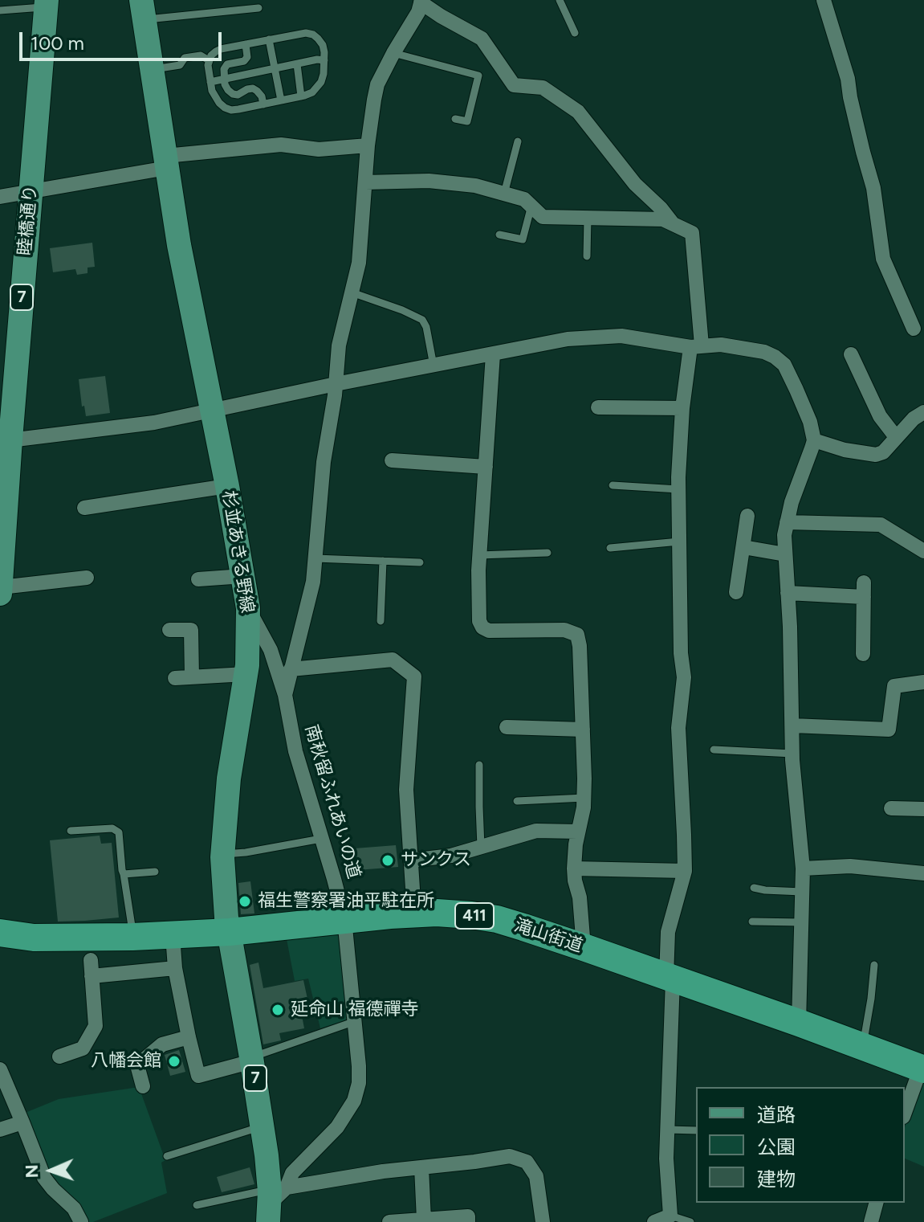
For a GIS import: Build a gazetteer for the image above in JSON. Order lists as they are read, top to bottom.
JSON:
{
  "streets": {
    "highway": ["411", "滝山街道"],
    "main road": ["睦橋通り", "7", "杉並あきる野線"],
    "street": ["南秋留ふれあいの道"]
  },
  "crossings": [
    ["杉並あきる野線", "南秋留ふれあいの道"],
    ["杉並あきる野線", "滝山街道"],
    ["南秋留ふれあいの道", "滝山街道"]
  ],
  "places": [
    "サンクス",
    "福生警察署油平駐在所",
    "延命山 福德禪寺",
    "八幡会館"
  ],
  "legend": ["道路", "公園", "建物"],
  "scale_bar": "100 m",
  "north": "left"
}
